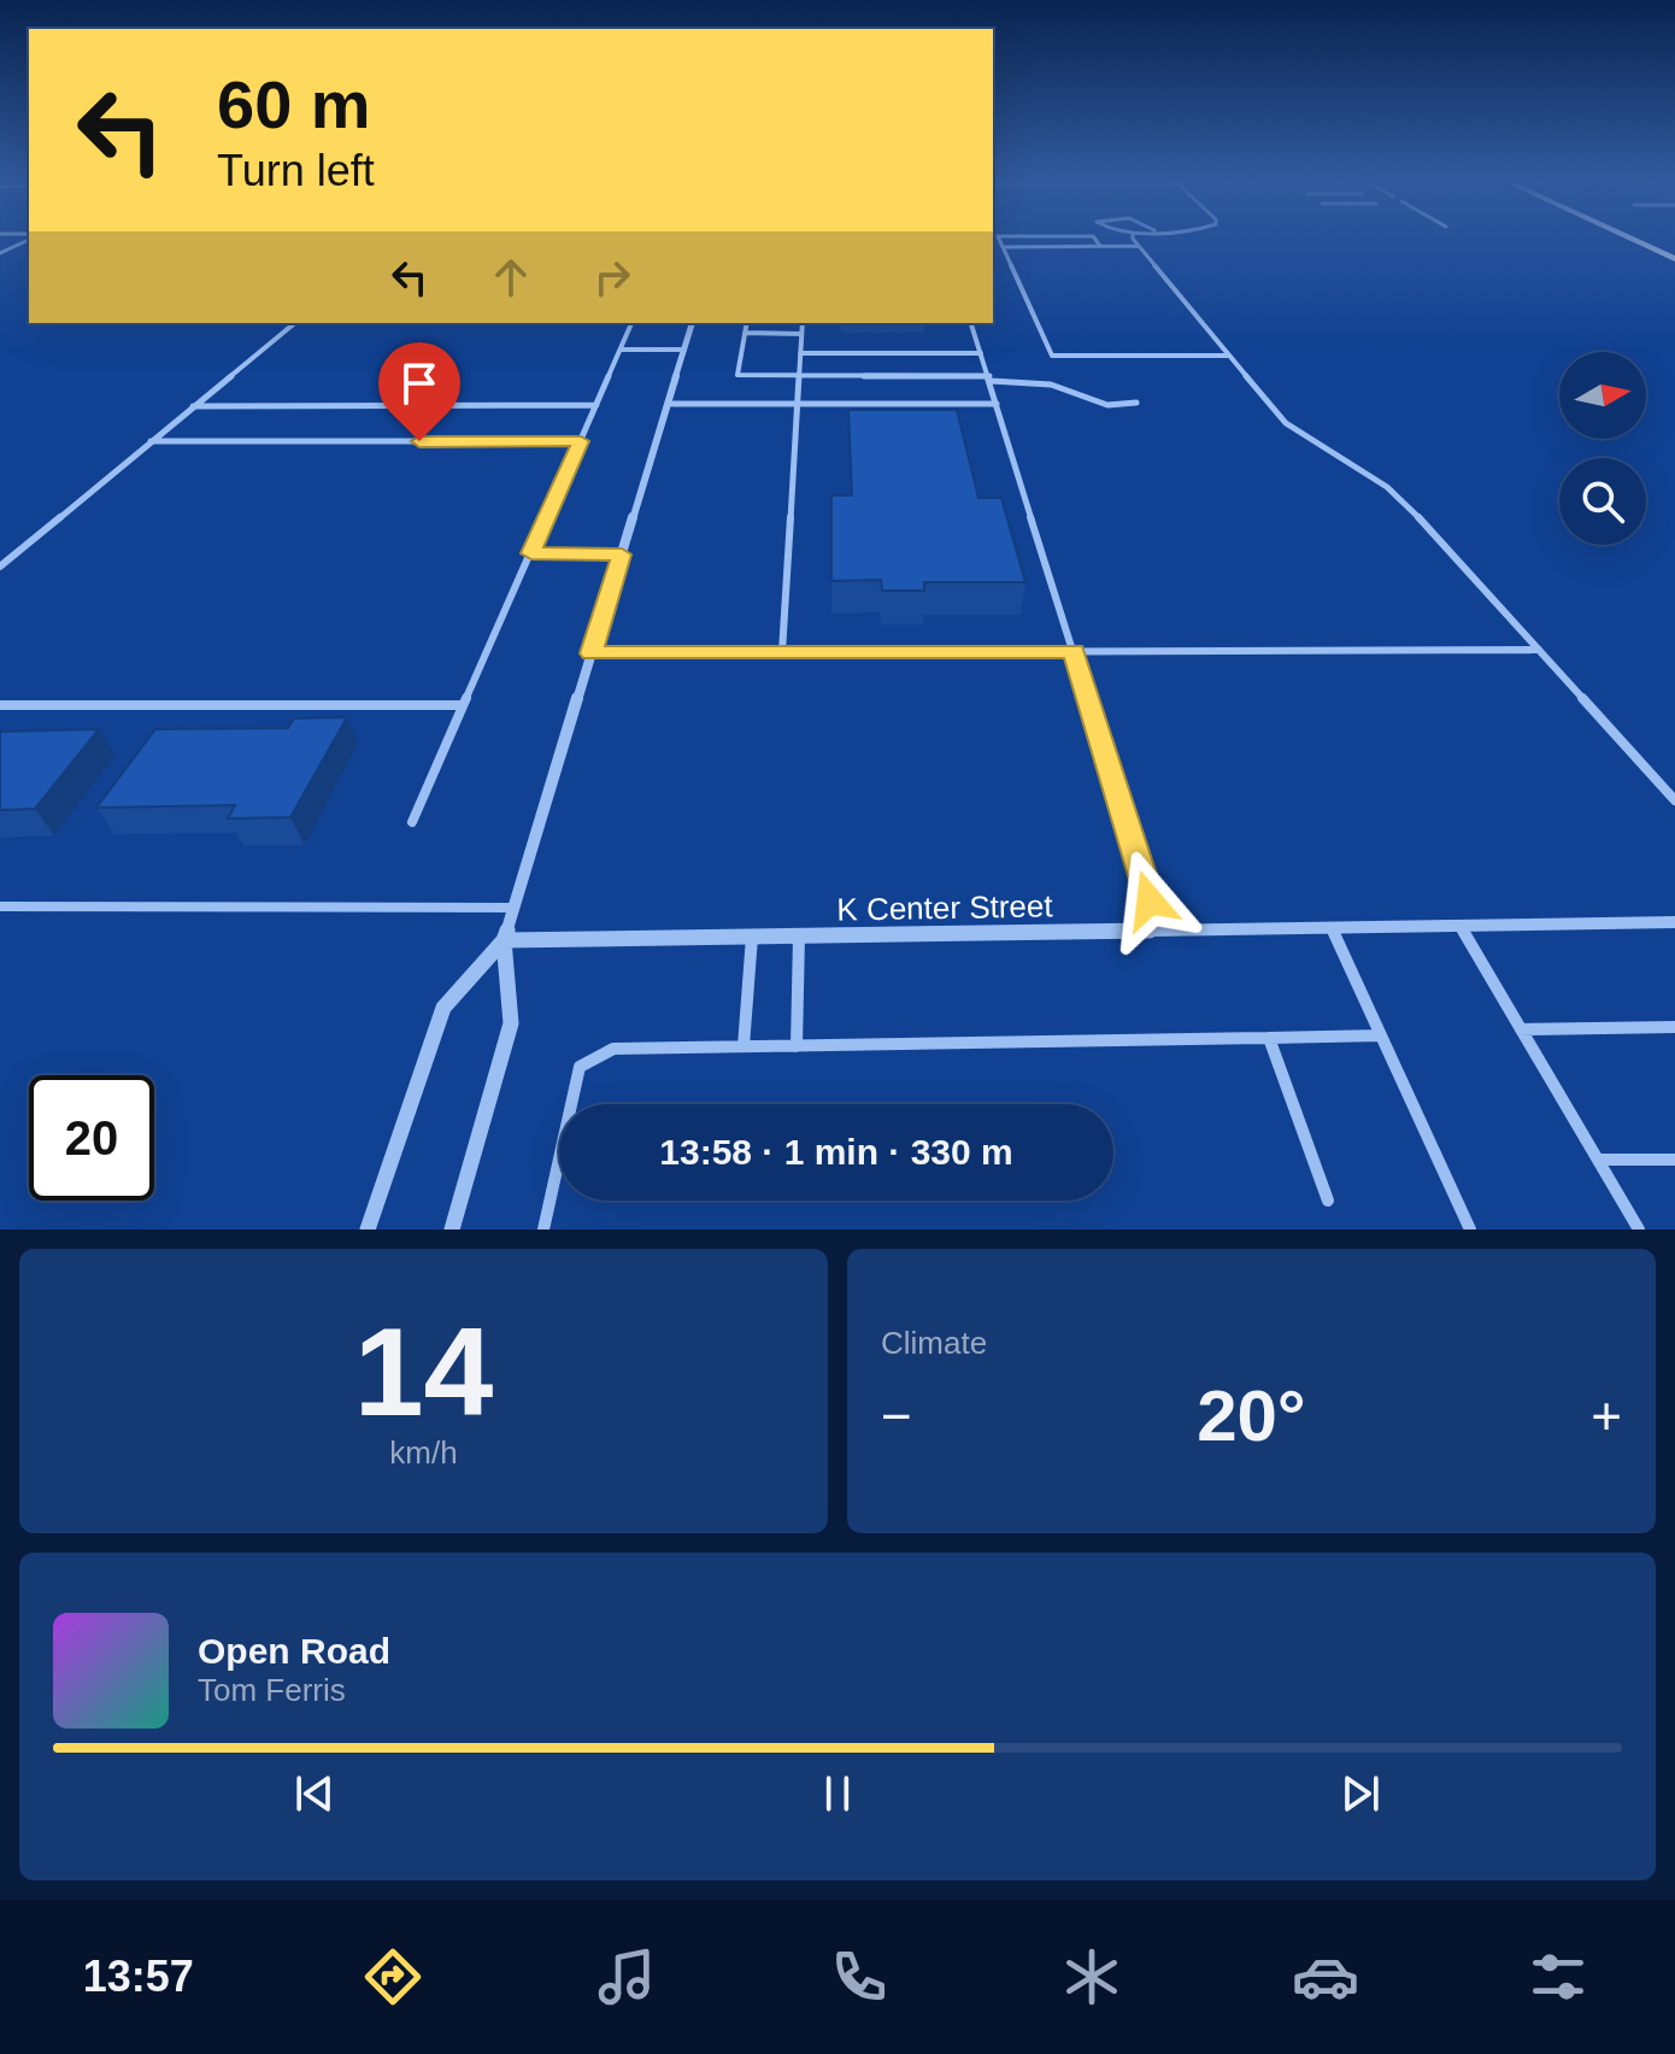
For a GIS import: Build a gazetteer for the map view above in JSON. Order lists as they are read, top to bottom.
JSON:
{
  "streets": {
    "street": ["K Center Street"]
  },
  "north": "right",
  "page": {
    "turn": ["60 m", "Turn left"],
    "limit": "20",
    "trip": "13:58 · 1 min · 330 m",
    "tile": [
      ["14", "km/h"],
      "Climate"
    ],
    "heat": ["−", "20°", "+"],
    "song": ["Open Road", "Tom Ferris"],
    "tabs": "13:57"
  }
}
